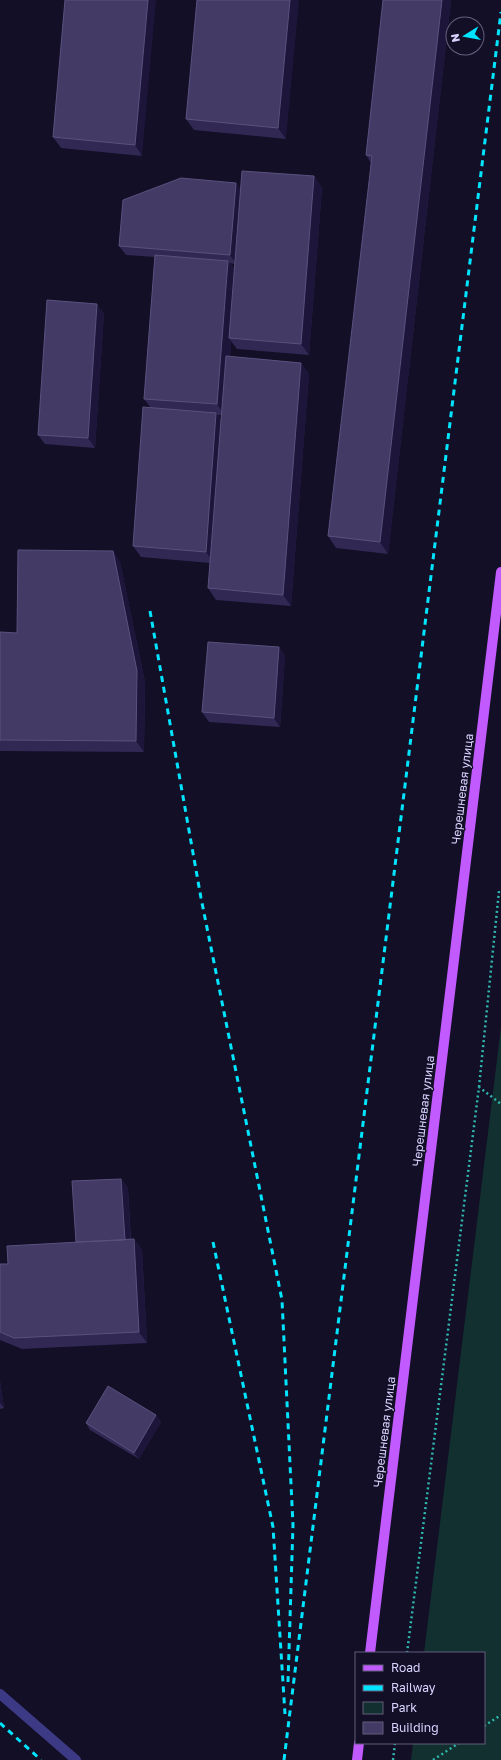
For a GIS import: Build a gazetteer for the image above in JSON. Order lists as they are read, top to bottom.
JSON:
{
  "streets": {
    "main road": ["Черешневая улица"]
  },
  "legend": [
    "Road",
    "Railway",
    "Park",
    "Building"
  ],
  "north": "left"
}
